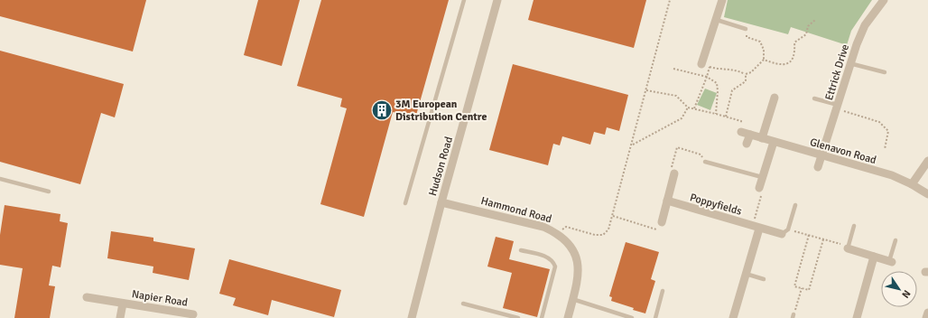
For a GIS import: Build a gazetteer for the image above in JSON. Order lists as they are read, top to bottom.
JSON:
{
  "streets": {
    "street": [
      "Ettrick Drive",
      "Glenavon Road",
      "Hudson Road",
      "Poppyfields",
      "Hammond Road",
      "Napier Road"
    ]
  },
  "crossings": [
    ["Ettrick Drive", "Glenavon Road"],
    ["Hudson Road", "Hammond Road"]
  ],
  "places": {
    "building": ["3M European Distribution Centre"]
  },
  "north": "bottom right"
}
